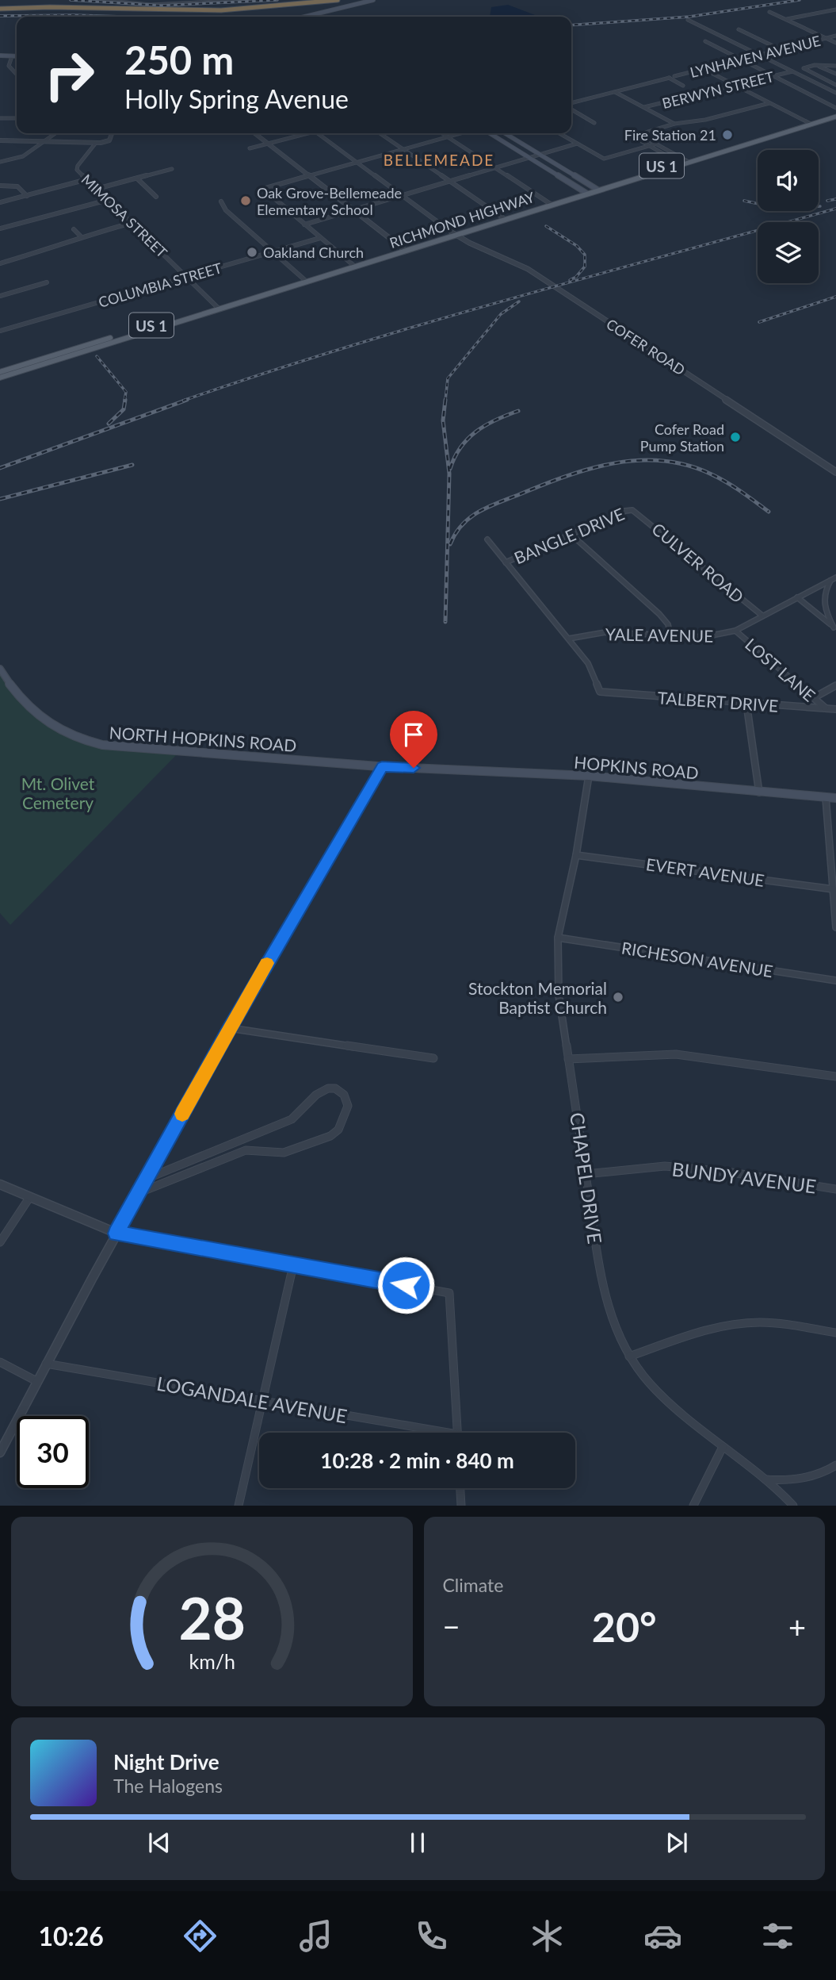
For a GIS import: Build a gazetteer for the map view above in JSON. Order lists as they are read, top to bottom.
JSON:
{
  "streets": {
    "main road": [
      "US 1",
      "RICHMOND HIGHWAY",
      "NORTH HOPKINS ROAD",
      "HOPKINS ROAD"
    ],
    "street": [
      "LYNHAVEN AVENUE",
      "BERWYN STREET",
      "MIMOSA STREET",
      "COLUMBIA STREET",
      "COFER ROAD",
      "BANGLE DRIVE",
      "CULVER ROAD",
      "YALE AVENUE",
      "LOST LANE",
      "TALBERT DRIVE",
      "EVERT AVENUE",
      "RICHESON AVENUE",
      "BUNDY AVENUE",
      "CHAPEL DRIVE",
      "LOGANDALE AVENUE"
    ]
  },
  "crossings": [
    ["MIMOSA STREET", "RICHMOND HIGHWAY"],
    ["MIMOSA STREET", "COLUMBIA STREET"],
    ["RICHMOND HIGHWAY", "COFER ROAD"],
    ["BANGLE DRIVE", "CULVER ROAD"],
    ["CULVER ROAD", "YALE AVENUE"],
    ["YALE AVENUE", "LOST LANE"],
    ["YALE AVENUE", "TALBERT DRIVE"],
    ["LOST LANE", "TALBERT DRIVE"],
    ["NORTH HOPKINS ROAD", "HOPKINS ROAD"],
    ["HOPKINS ROAD", "CHAPEL DRIVE"],
    ["EVERT AVENUE", "CHAPEL DRIVE"],
    ["RICHESON AVENUE", "CHAPEL DRIVE"],
    ["BUNDY AVENUE", "CHAPEL DRIVE"]
  ],
  "districts": ["BELLEMEADE"],
  "parks": ["Mt. Olivet Cemetery"],
  "places": [
    "Fire Station 21",
    "Oak Grove-Bellemeade Elementary School",
    "Oakland Church",
    "Cofer Road Pump Station",
    "Stockton Memorial Baptist Church"
  ],
  "page": {
    "turn": ["250 m", "Holly Spring Avenue"],
    "limit": "30",
    "trip": "10:28 · 2 min · 840 m",
    "tile": "Climate",
    "heat": ["−", "20°", "+"],
    "song": ["Night Drive", "The Halogens"],
    "tabs": "10:26",
    "gauge": ["28", "km/h"]
  }
}
